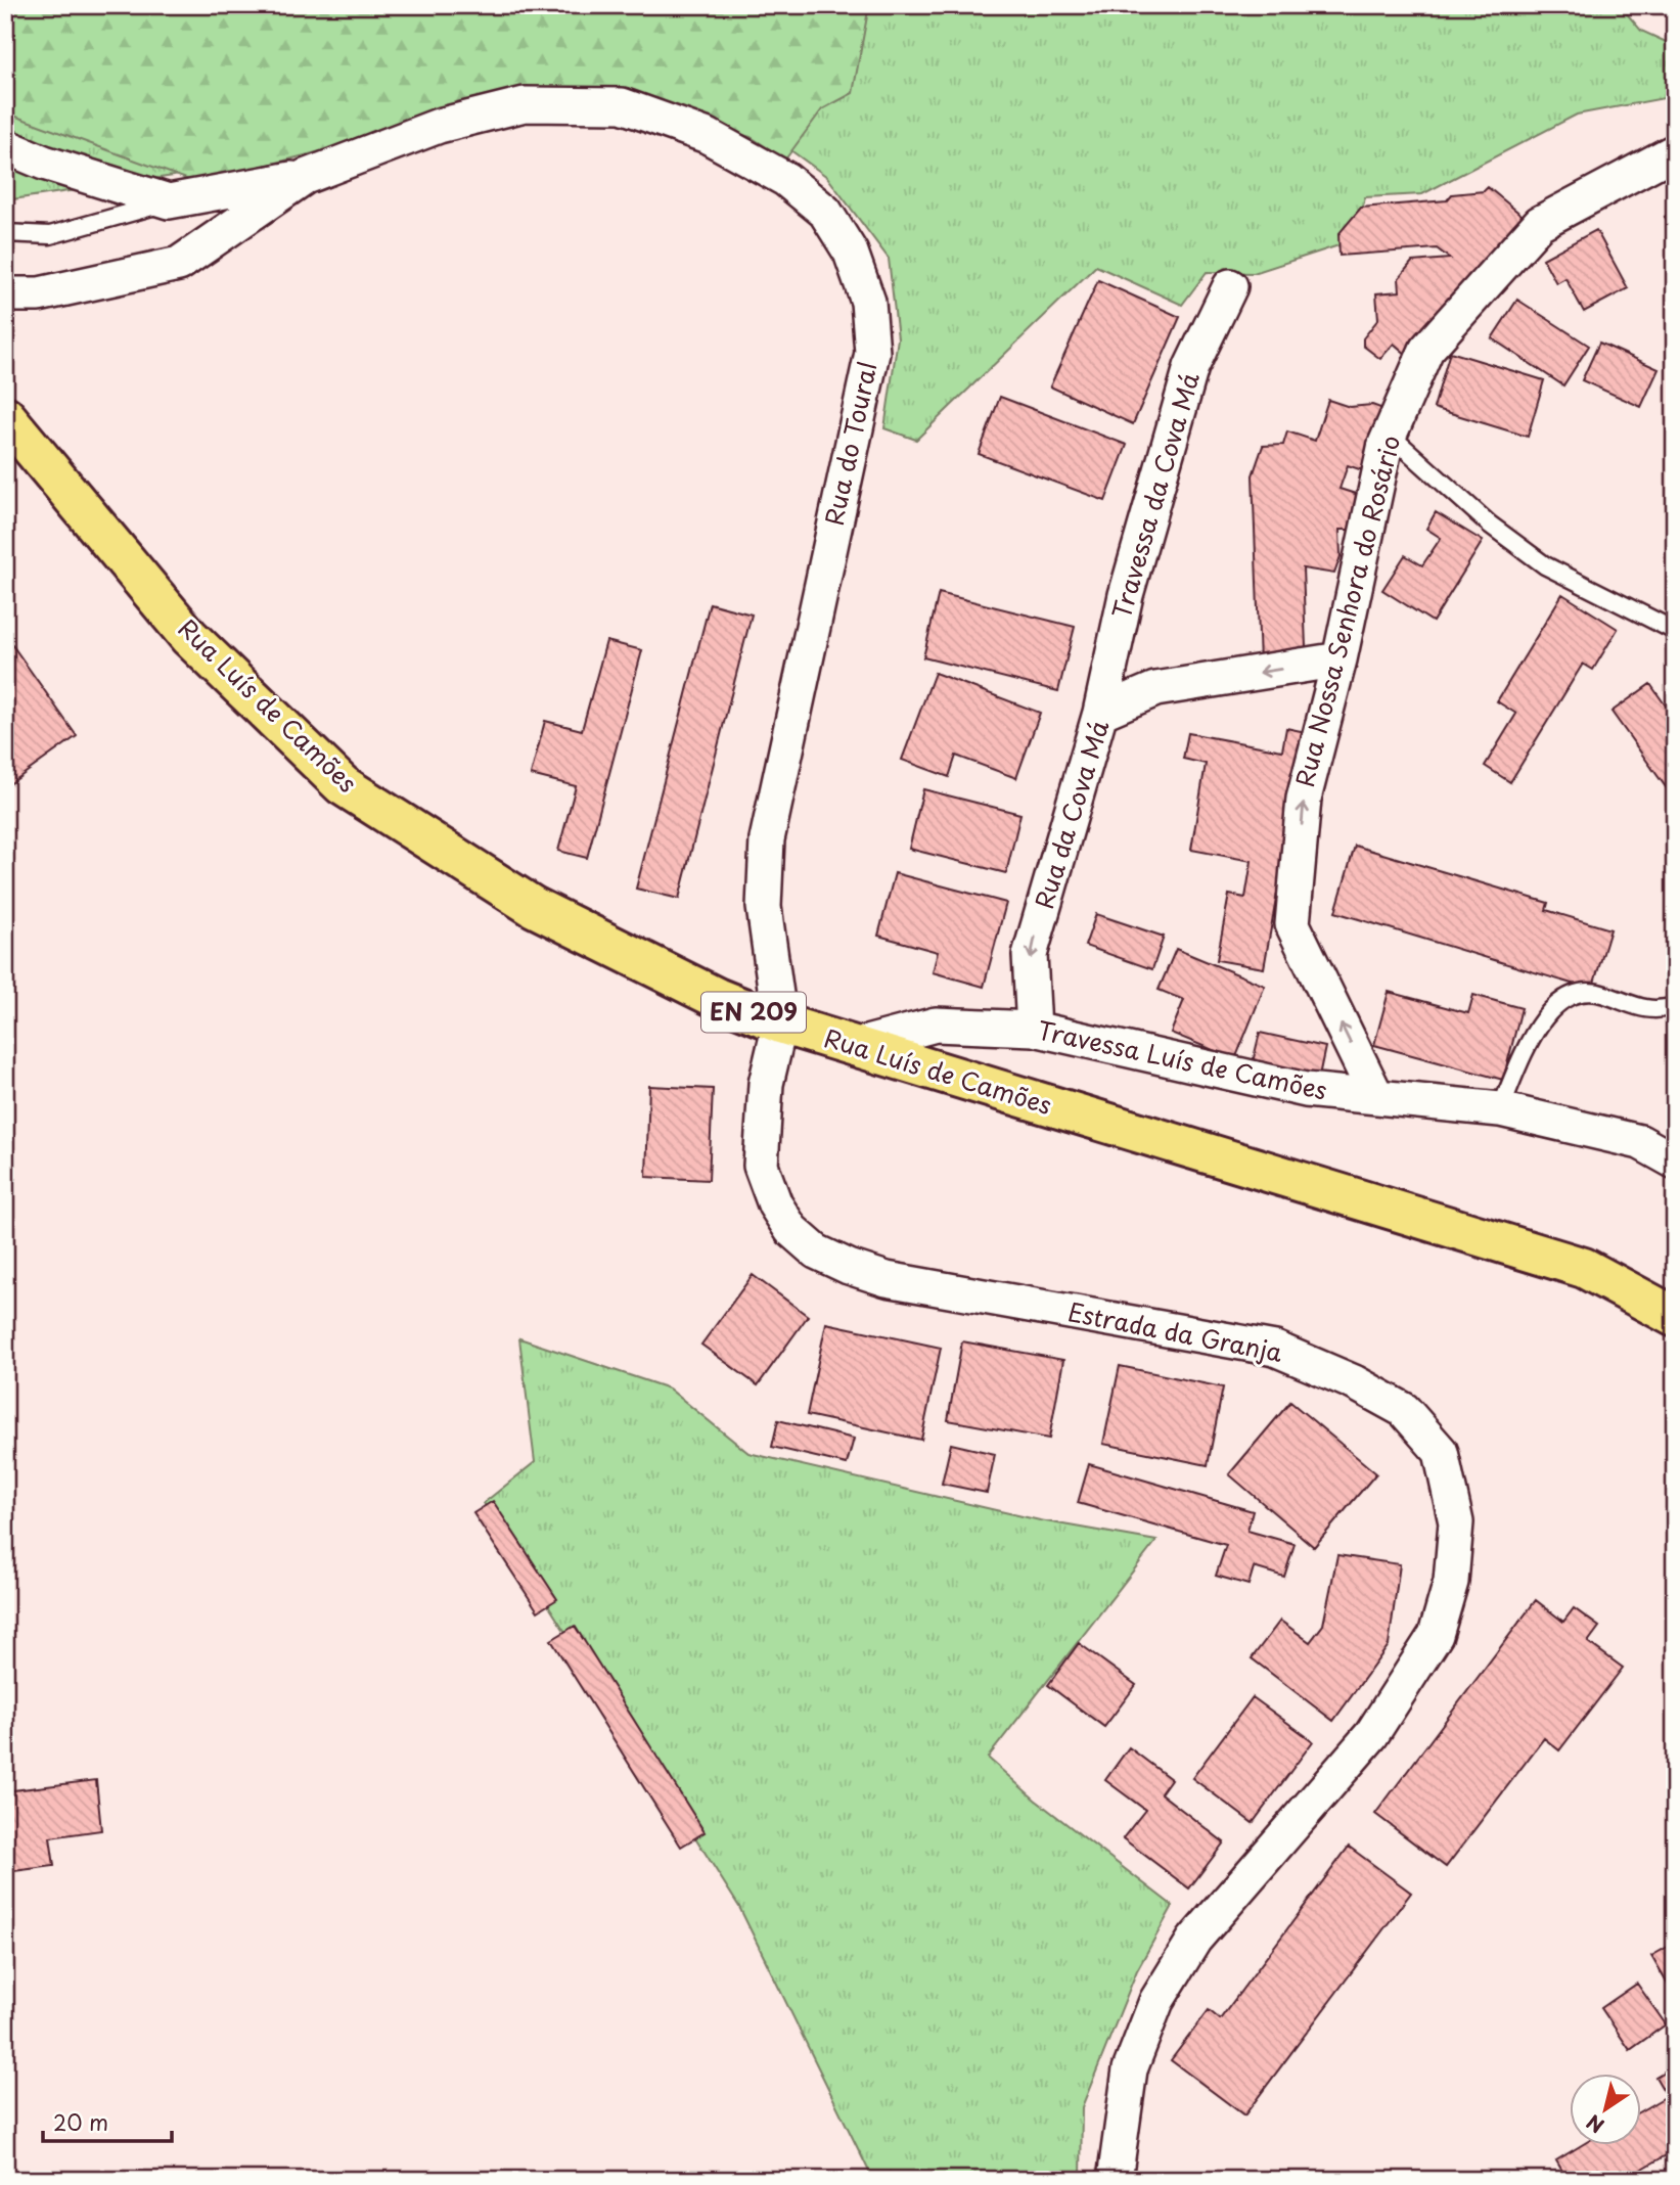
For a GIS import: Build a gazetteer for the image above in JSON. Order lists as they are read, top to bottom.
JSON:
{
  "streets": {
    "main road": ["Rua Luís de Camões", "EN 209"],
    "street": [
      "Rua do Toural",
      "Travessa da Cova Má",
      "Rua Nossa Senhora do Rosário",
      "Rua da Cova Má",
      "Travessa Luís de Camões",
      "Estrada da Granja"
    ]
  },
  "crossings": [
    ["Rua do Toural", "Rua Luís de Camões"],
    ["Rua do Toural", "Estrada da Granja"],
    ["Travessa da Cova Má", "Rua da Cova Má"],
    ["Rua Nossa Senhora do Rosário", "Rua da Cova Má"],
    ["Rua Nossa Senhora do Rosário", "Travessa Luís de Camões"],
    ["Rua Luís de Camões", "Travessa Luís de Camões"],
    ["Rua Luís de Camões", "Estrada da Granja"],
    ["Rua da Cova Má", "Travessa Luís de Camões"]
  ],
  "one_way": ["Rua Nossa Senhora do Rosário", "Rua da Cova Má"],
  "scale_bar": "20 m",
  "north": "bottom left"
}
